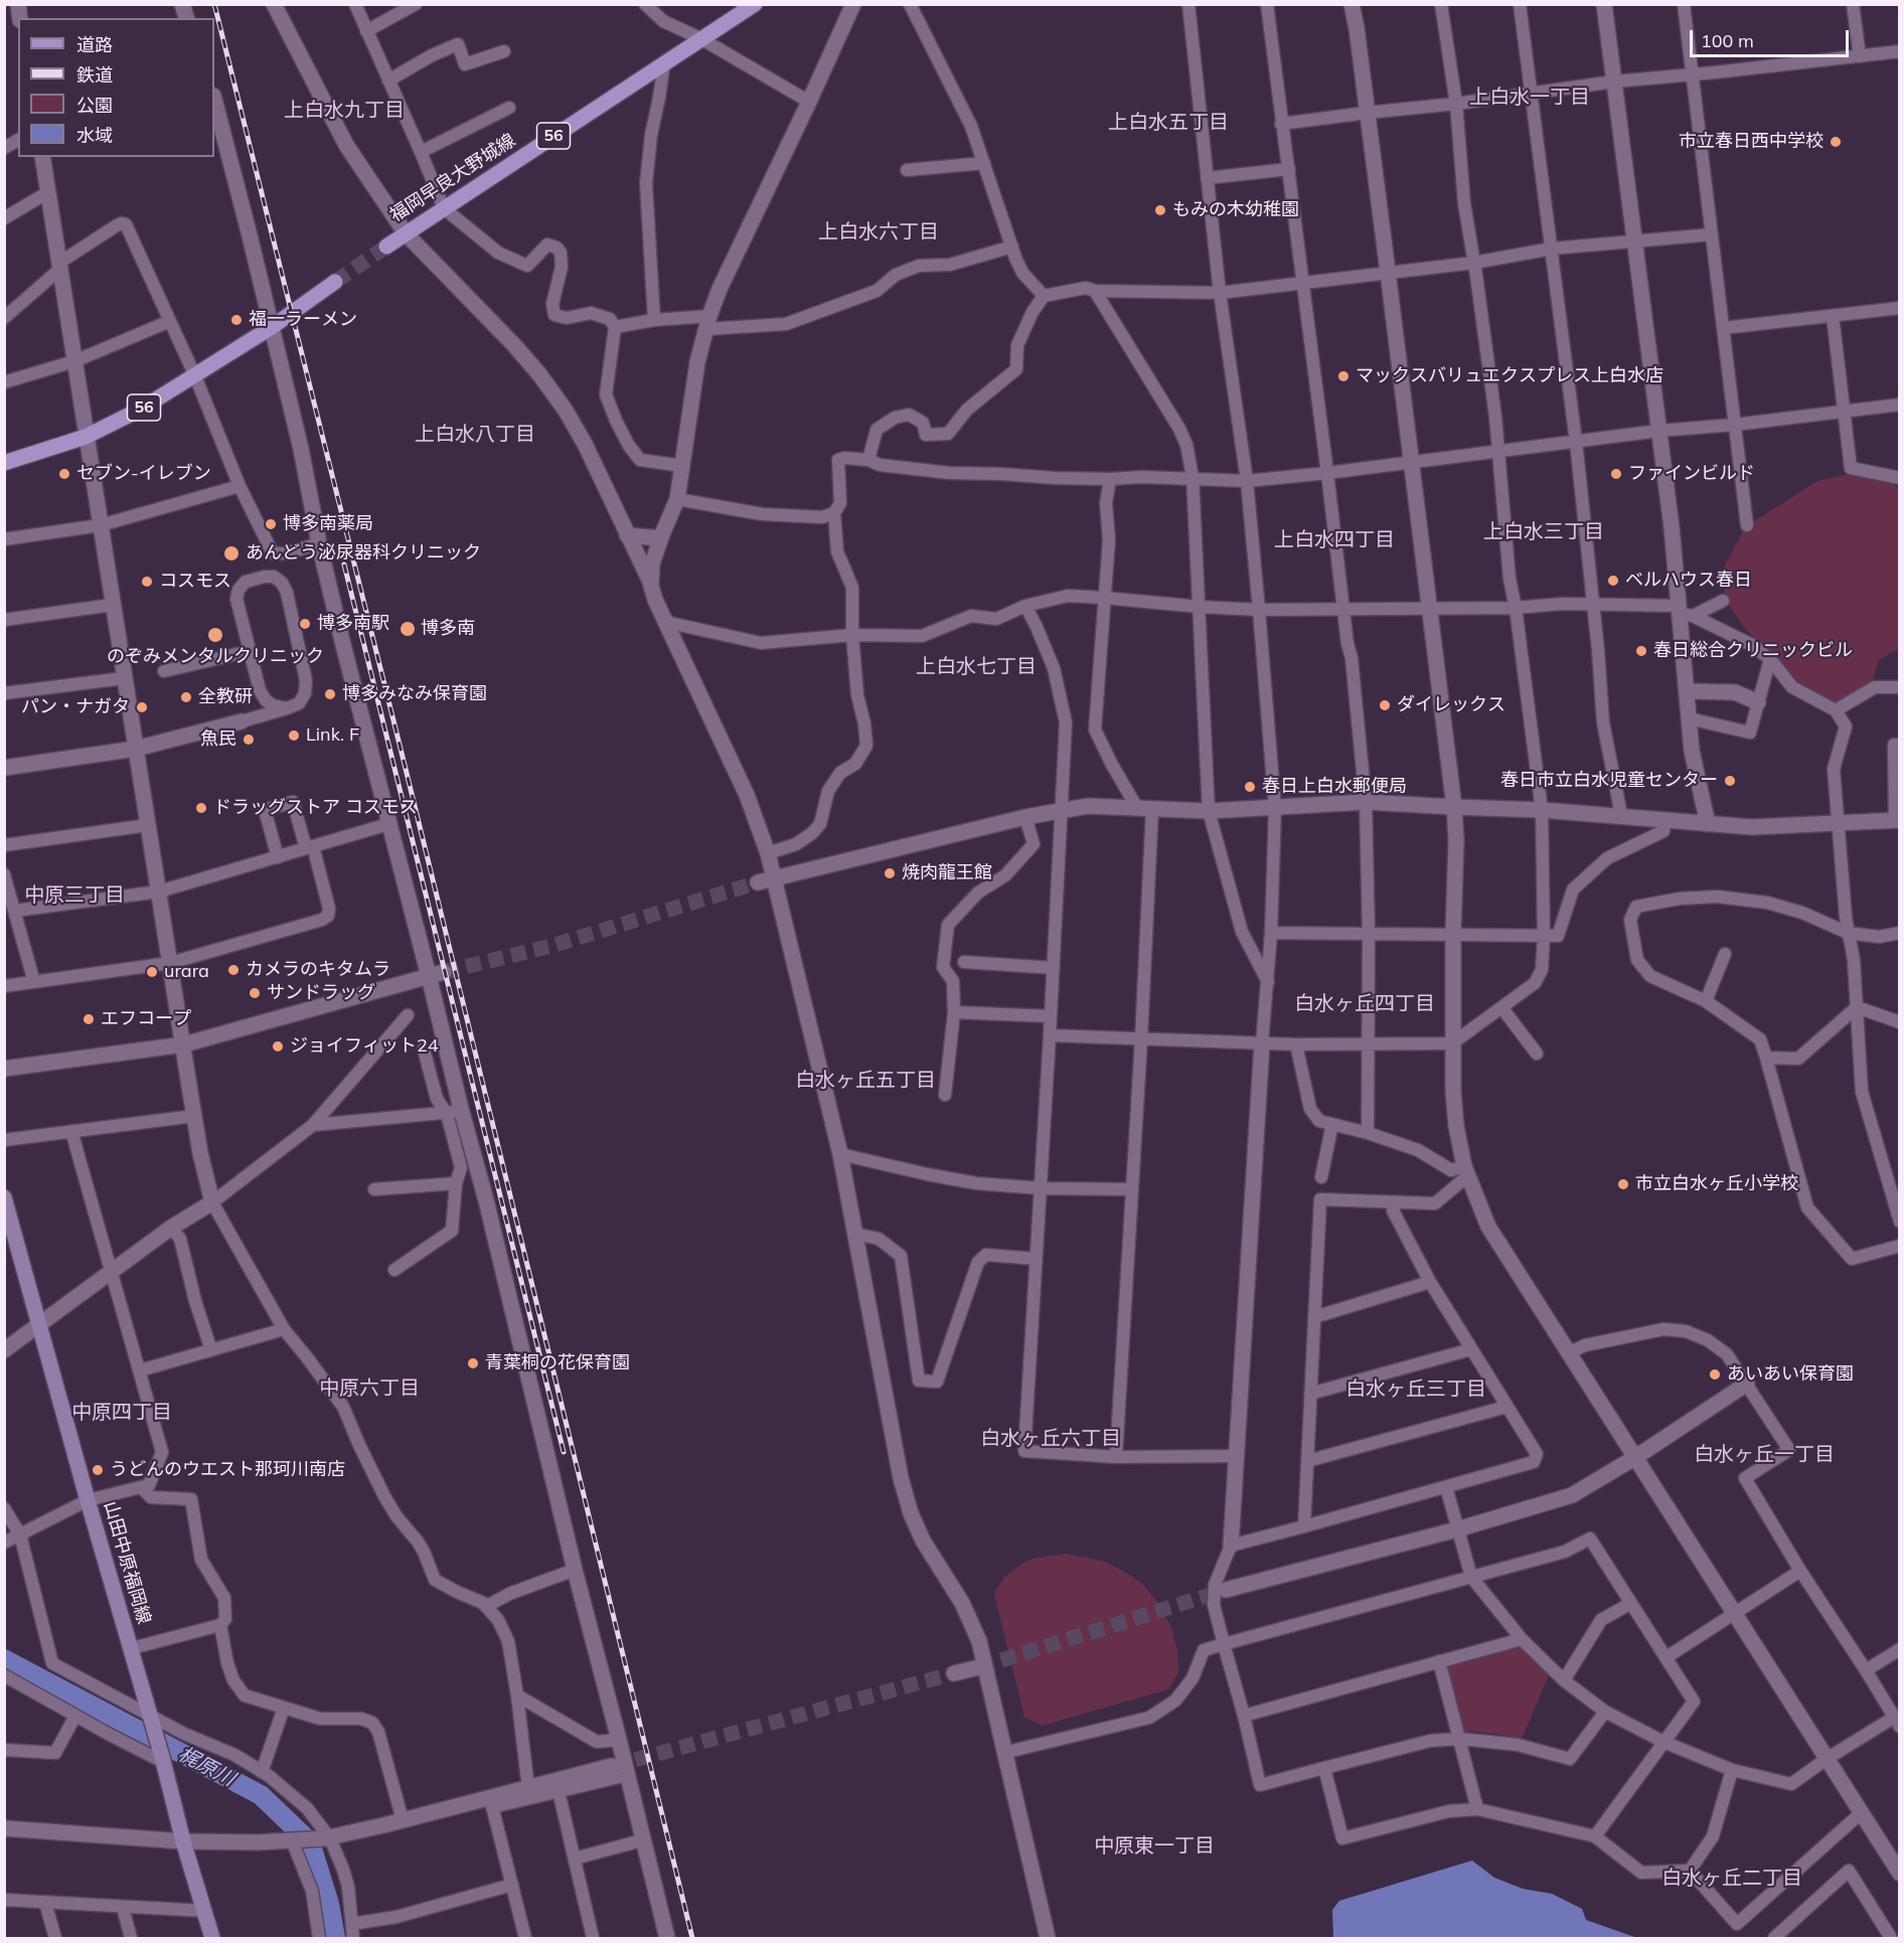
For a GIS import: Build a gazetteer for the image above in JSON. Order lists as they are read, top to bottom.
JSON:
{
  "streets": {
    "main road": ["56", "福岡早良大野城線", "山田中原福岡線"]
  },
  "districts": [
    "上白水一丁目",
    "上白水九丁目",
    "上白水五丁目",
    "上白水六丁目",
    "上白水八丁目",
    "上白水三丁目",
    "上白水四丁目",
    "上白水七丁目",
    "中原三丁目",
    "白水ヶ丘四丁目",
    "白水ヶ丘五丁目",
    "中原六丁目",
    "白水ヶ丘三丁目",
    "中原四丁目",
    "白水ヶ丘六丁目",
    "白水ヶ丘一丁目",
    "中原東一丁目",
    "白水ヶ丘二丁目"
  ],
  "water": ["梶原川"],
  "places": [
    "市立春日西中学校",
    "もみの木幼稚園",
    "福一ラーメン",
    "マックスバリュエクスプレス上白水店",
    "セブン-イレブン",
    "ファインビルド",
    "博多南薬局",
    "あんどう泌尿器科クリニック",
    "ベルハウス春日",
    "コスモス",
    "博多南駅",
    "博多南",
    "のぞみメンタルクリニック",
    "春日総合クリニックビル",
    "博多みなみ保育園",
    "全教研",
    "ダイレックス",
    "パン・ナガタ",
    "Link. F",
    "魚民",
    "春日市立白水児童センター",
    "春日上白水郵便局",
    "ドラッグストア コスモス",
    "焼肉龍王館",
    "カメラのキタムラ",
    "urara",
    "サンドラッグ",
    "エフコープ",
    "ジョイフィット24",
    "市立白水ヶ丘小学校",
    "青葉桐の花保育園",
    "あいあい保育園",
    "うどんのウエスト那珂川南店"
  ],
  "legend": [
    "道路",
    "鉄道",
    "公園",
    "水域"
  ],
  "scale_bar": "100 m"
}
